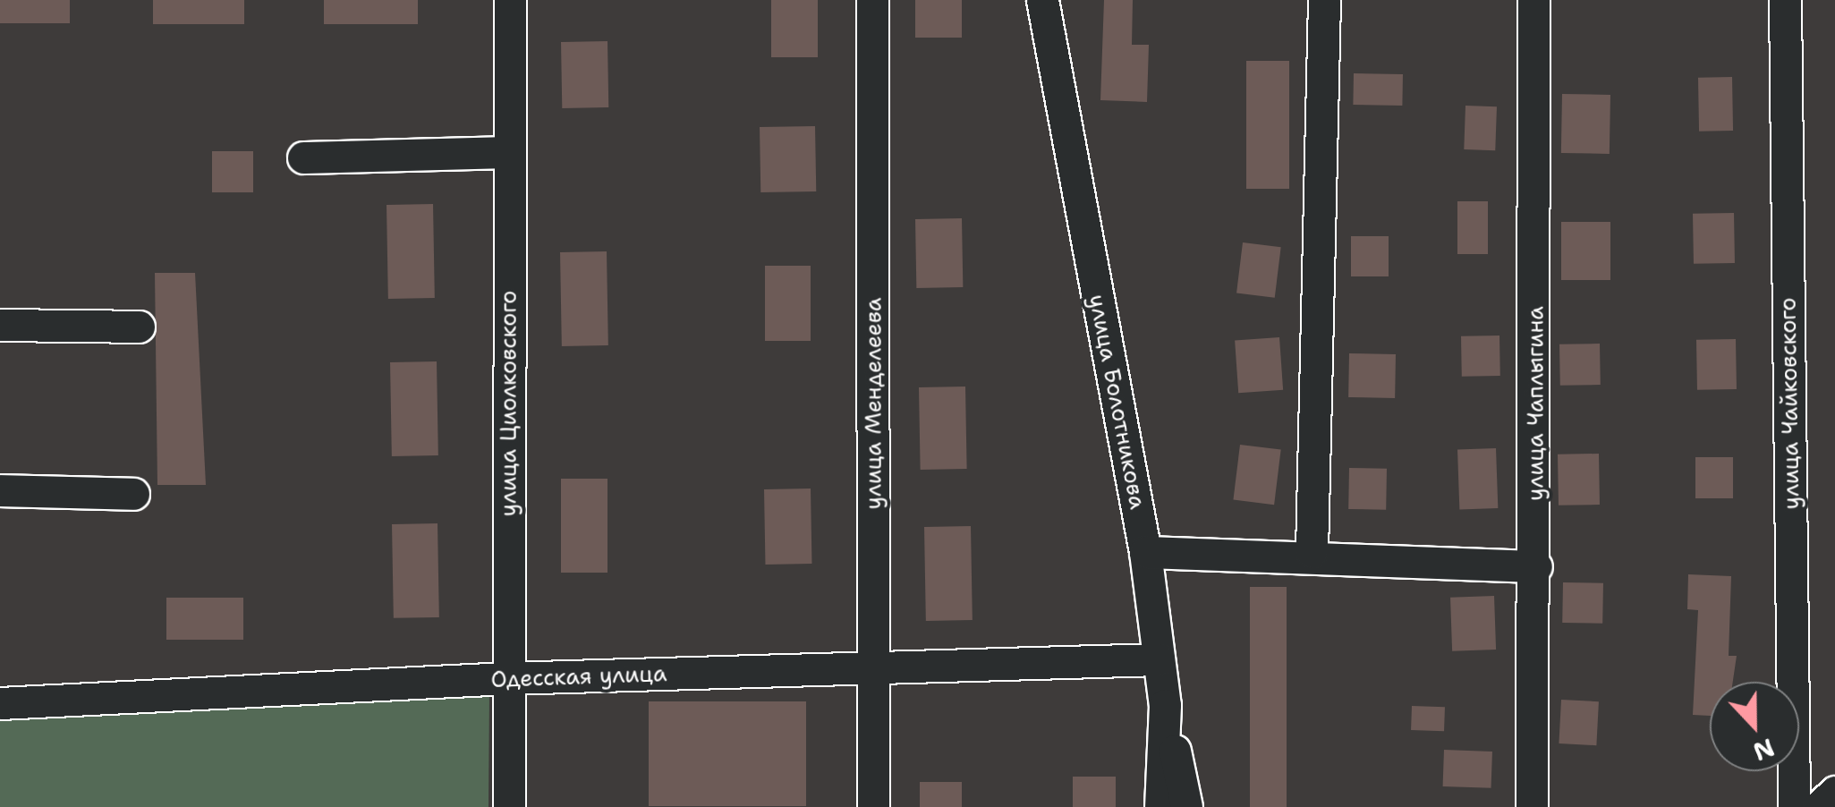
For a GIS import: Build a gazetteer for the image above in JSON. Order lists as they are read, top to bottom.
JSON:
{
  "streets": {
    "street": [
      "улица Болотникова",
      "улица Циолковского",
      "улица Менделеева",
      "улица Чаплыгина",
      "улица Чайковского",
      "Одесская улица"
    ]
  },
  "crossings": [
    ["улица Болотникова", "Одесская улица"],
    ["улица Циолковского", "Одесская улица"],
    ["улица Менделеева", "Одесская улица"]
  ],
  "north": "bottom"
}
